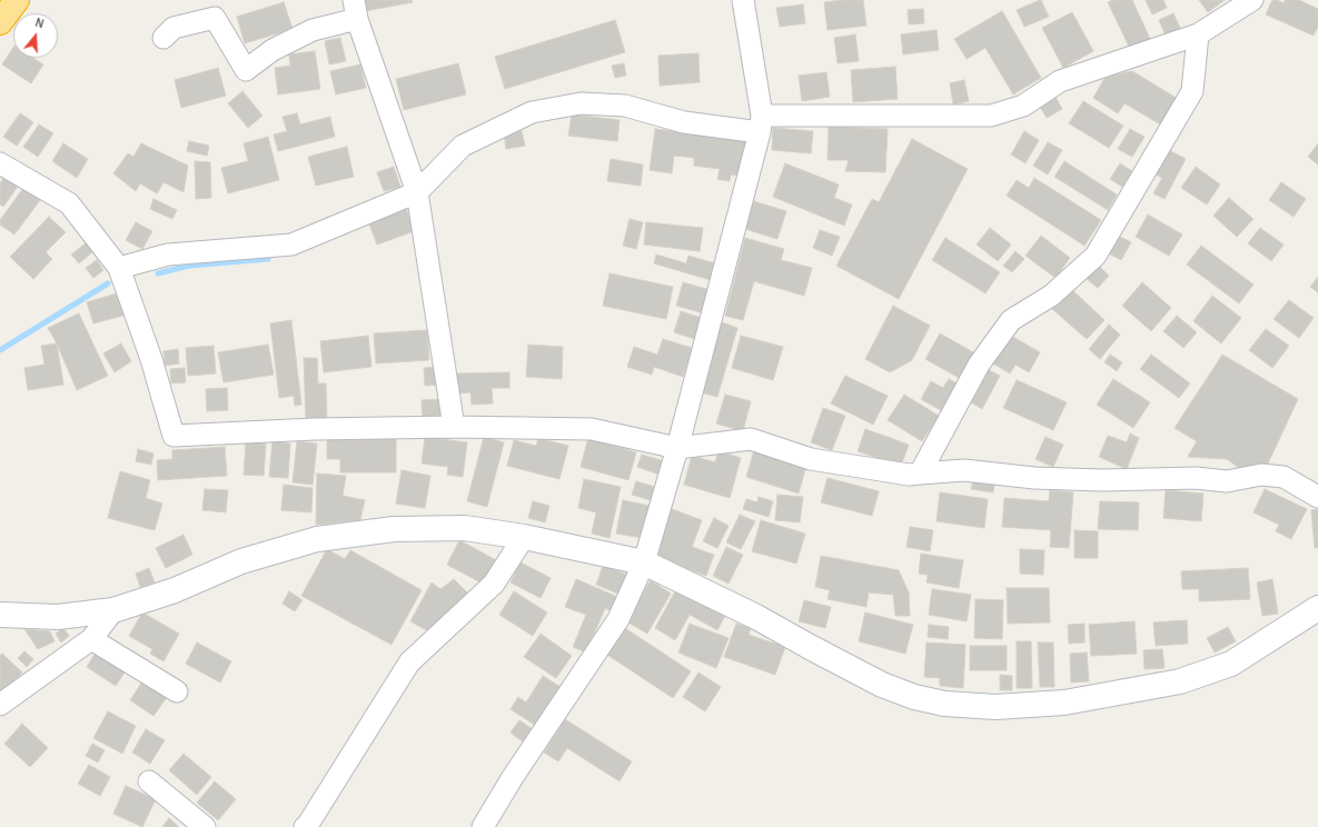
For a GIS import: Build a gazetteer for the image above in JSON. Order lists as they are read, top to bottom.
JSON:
{
  "north": "top"
}
